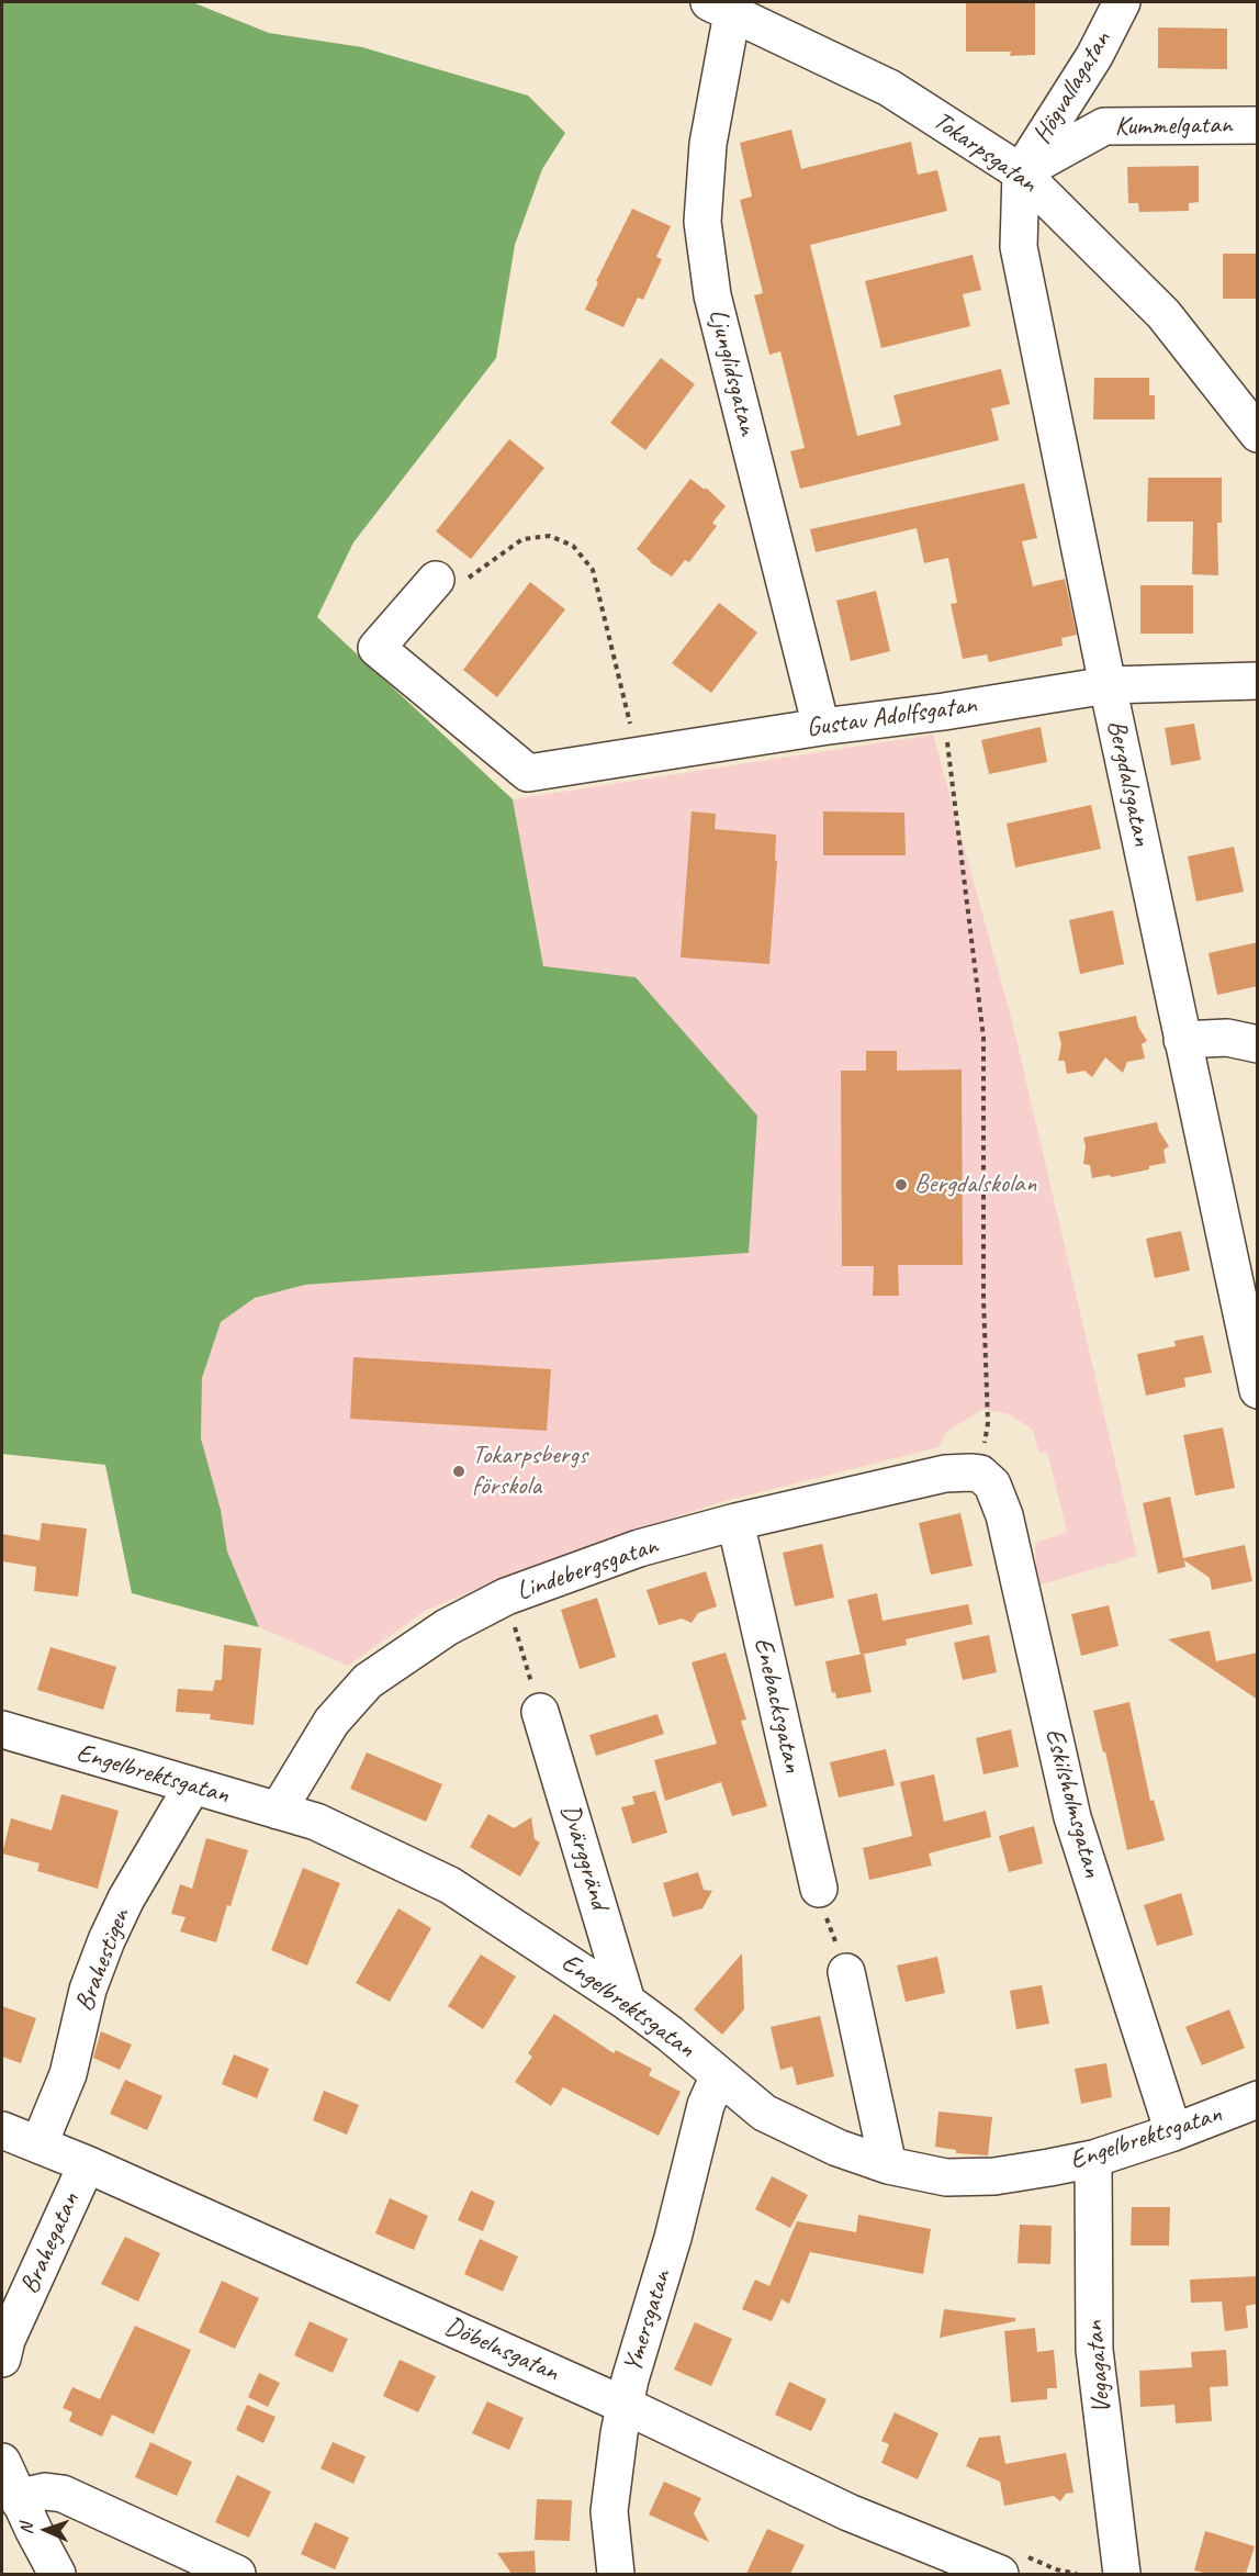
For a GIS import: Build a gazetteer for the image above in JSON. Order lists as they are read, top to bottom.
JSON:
{
  "streets": {
    "street": [
      "Högvallagatan",
      "Kummelgatan",
      "Tokarpsgatan",
      "Ljunglidsgatan",
      "Gustav Adolfsgatan",
      "Bergdalsgatan",
      "Lindebergsgatan",
      "Enebacksgatan",
      "Engelbrektsgatan",
      "Eskilsholmsgatan",
      "Dvärggränd",
      "Brahestigen",
      "Brahegatan",
      "Ymersgatan",
      "Döbelnsgatan",
      "Vegagatan"
    ]
  },
  "crossings": [
    ["Högvallagatan", "Kummelgatan"],
    ["Högvallagatan", "Tokarpsgatan"],
    ["Högvallagatan", "Bergdalsgatan"],
    ["Kummelgatan", "Tokarpsgatan"],
    ["Kummelgatan", "Bergdalsgatan"],
    ["Tokarpsgatan", "Ljunglidsgatan"],
    ["Tokarpsgatan", "Bergdalsgatan"],
    ["Ljunglidsgatan", "Gustav Adolfsgatan"],
    ["Gustav Adolfsgatan", "Bergdalsgatan"],
    ["Lindebergsgatan", "Enebacksgatan"],
    ["Lindebergsgatan", "Engelbrektsgatan"],
    ["Lindebergsgatan", "Eskilsholmsgatan"],
    ["Engelbrektsgatan", "Eskilsholmsgatan"],
    ["Engelbrektsgatan", "Dvärggränd"],
    ["Engelbrektsgatan", "Brahestigen"],
    ["Engelbrektsgatan", "Ymersgatan"],
    ["Engelbrektsgatan", "Vegagatan"],
    ["Brahestigen", "Döbelnsgatan"],
    ["Brahegatan", "Döbelnsgatan"],
    ["Ymersgatan", "Döbelnsgatan"]
  ],
  "places": ["Bergdalskolan", "Tokarpsbergs förskola"],
  "north": "left"
}
